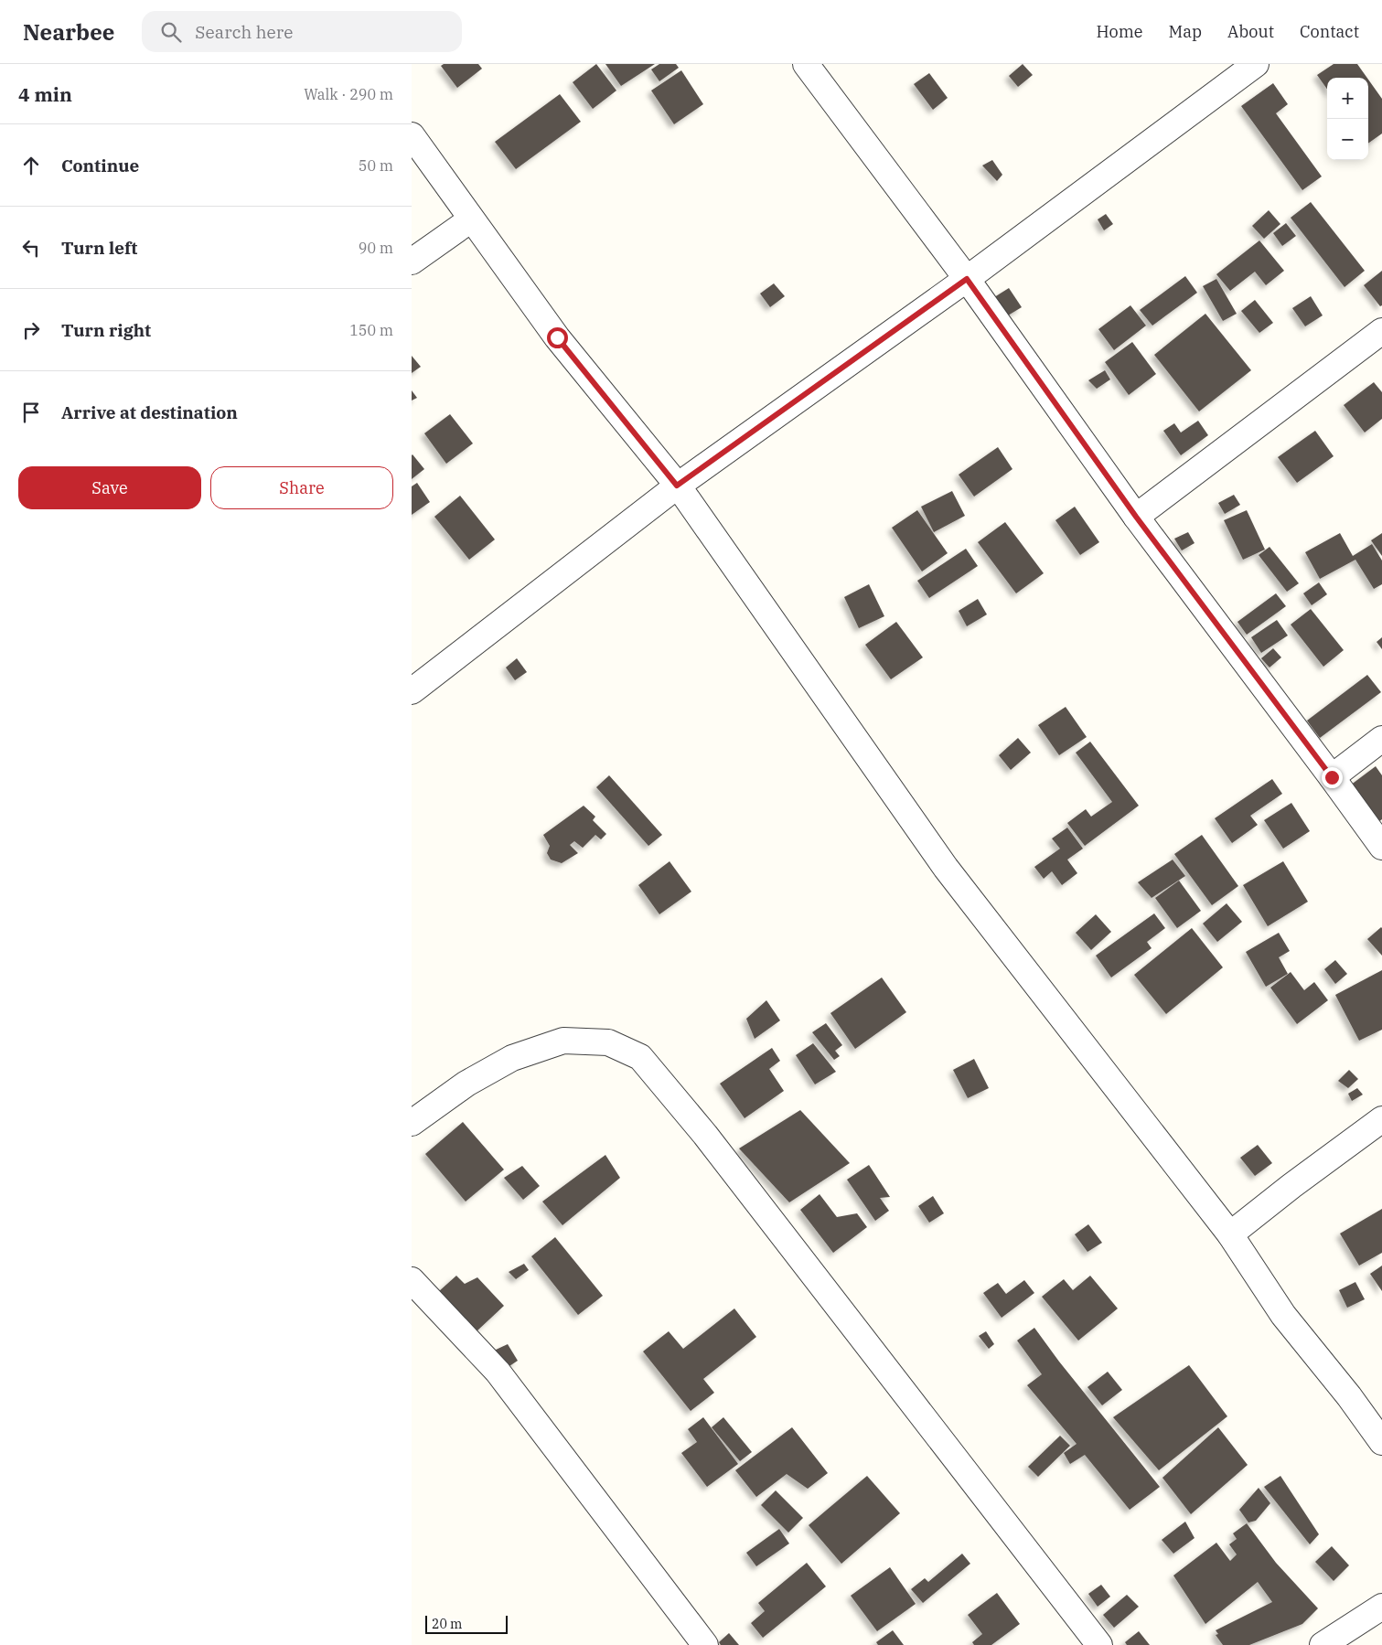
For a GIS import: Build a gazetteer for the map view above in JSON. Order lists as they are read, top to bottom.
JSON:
{
  "scale_bar": "20 m",
  "page": {
    "header": "Nearbee",
    "search": "Search here",
    "nav": [
      "Home",
      "Map",
      "About",
      "Contact"
    ],
    "heading": ["4 min", "Walk · 290 m"],
    "map_buttons": ["+", "−"],
    "list": [
      ["Continue", "50 m"],
      ["Turn left", "90 m"],
      ["Turn right", "150 m"],
      "Arrive at destination"
    ],
    "buttons": ["Save", "Share"],
    "scale": "20 m"
  }
}
